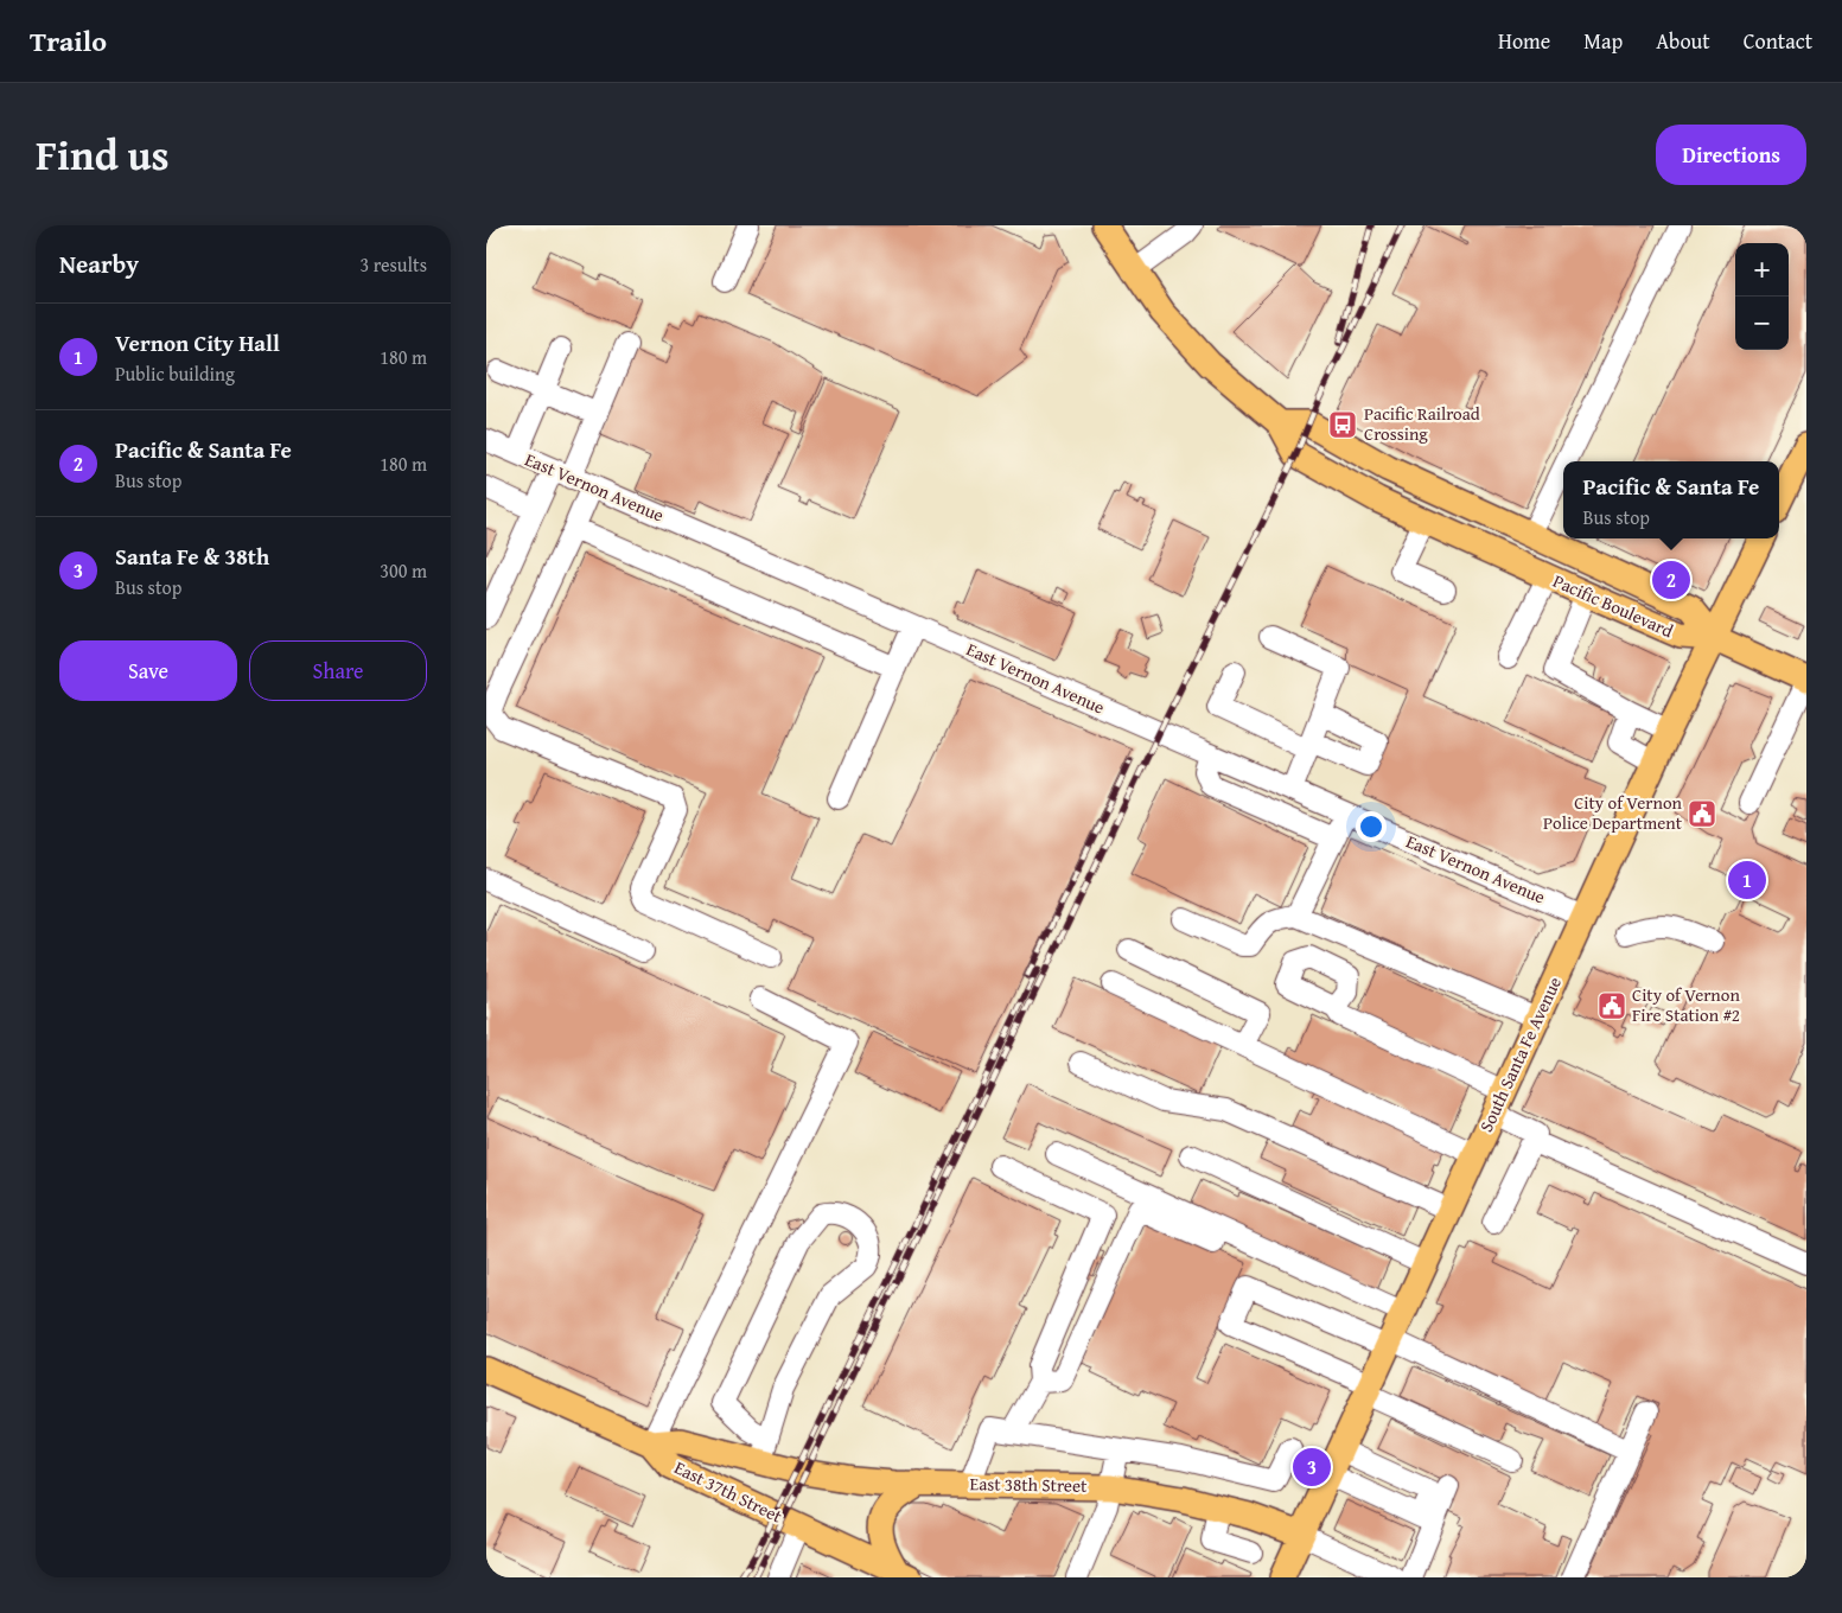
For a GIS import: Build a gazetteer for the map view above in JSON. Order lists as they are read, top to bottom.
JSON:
{
  "streets": {
    "main road": [
      "Pacific Boulevard",
      "South Santa Fe Avenue",
      "East 38th Street",
      "East 37th Street"
    ],
    "street": ["East Vernon Avenue"]
  },
  "crossings": [
    ["East Vernon Avenue", "South Santa Fe Avenue"],
    ["Pacific Boulevard", "South Santa Fe Avenue"],
    ["South Santa Fe Avenue", "East 38th Street"],
    ["East 38th Street", "East 37th Street"]
  ],
  "places": {
    "bus stop": ["Pacific Railroad Crossing"],
    "public building": ["City of Vernon Police Department", "City of Vernon Fire Station #2"]
  },
  "page": {
    "header": "Trailo",
    "nav": [
      "Home",
      "Map",
      "About",
      "Contact"
    ],
    "title": "Find us",
    "buttons": [
      "Directions",
      ["Save", "Share"]
    ],
    "heading": ["Nearby", "3 results"],
    "map_buttons": ["+", "−"],
    "list": [
      {
        "mark": "1",
        "name": "Vernon City Hall",
        "note": "Public building",
        "value": "180 m"
      },
      {
        "mark": "2",
        "name": "Pacific & Santa Fe",
        "note": "Bus stop",
        "value": "180 m"
      },
      {
        "mark": "3",
        "name": "Santa Fe & 38th",
        "note": "Bus stop",
        "value": "300 m"
      }
    ],
    "popup": ["Pacific & Santa Fe", "Bus stop"],
    "pins": ["2", "1", "3"]
  }
}
